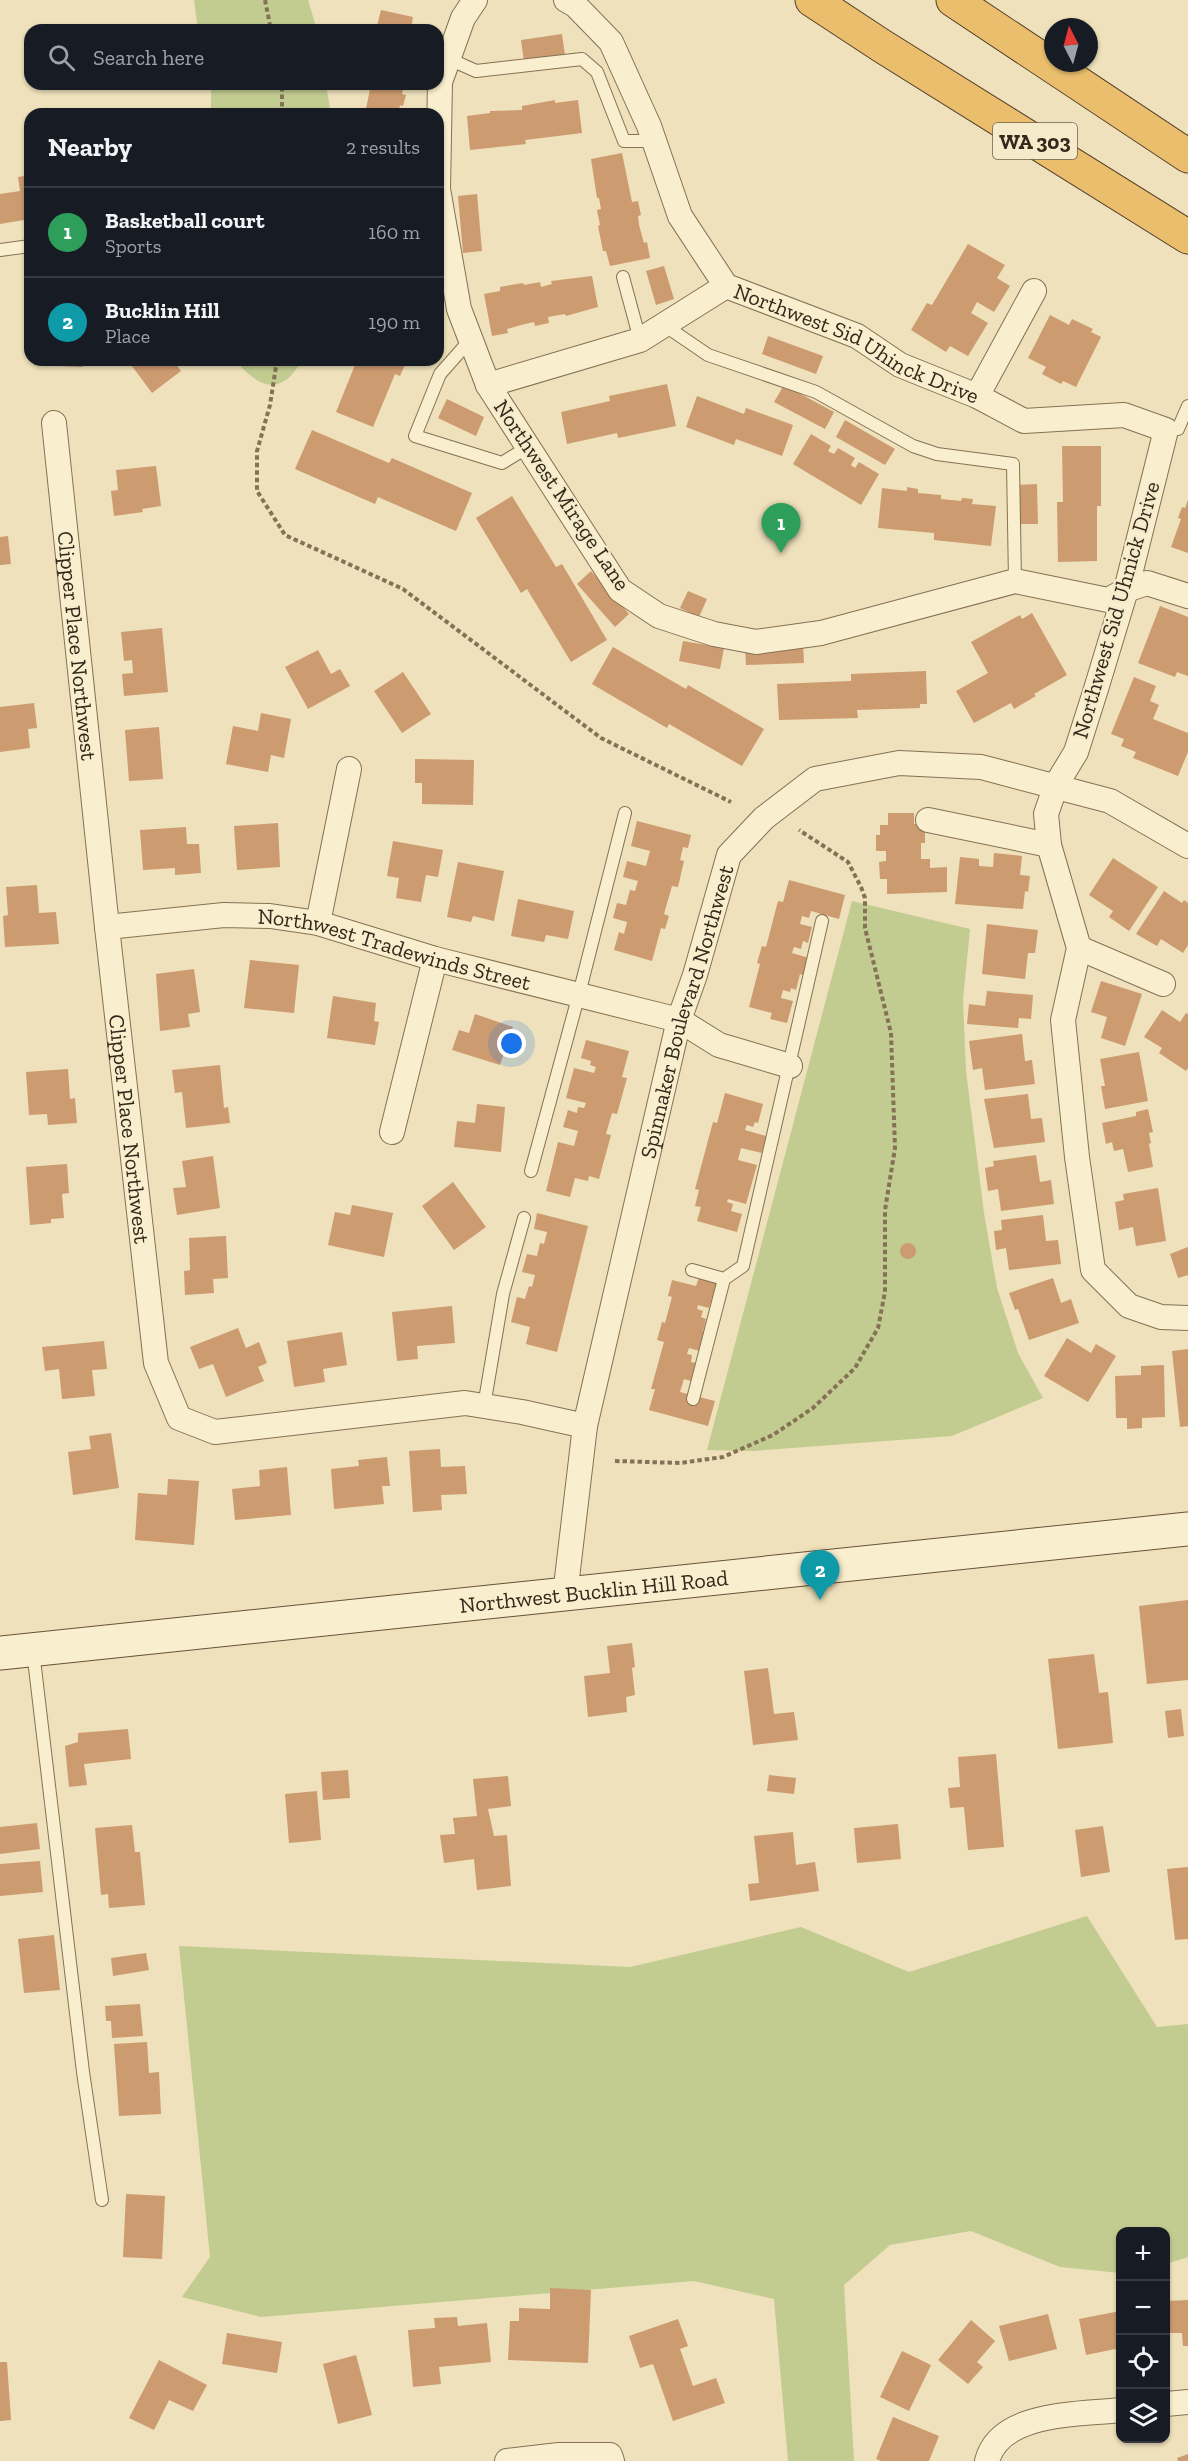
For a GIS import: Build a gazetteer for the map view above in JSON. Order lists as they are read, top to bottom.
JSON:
{
  "streets": {
    "highway": ["WA 303"],
    "main road": ["Northwest Bucklin Hill Road"],
    "street": [
      "Northwest Sid Uhinck Drive",
      "Northwest Mirage Lane",
      "Northwest Sid Uhnick Drive",
      "Clipper Place Northwest",
      "Northwest Tradewinds Street",
      "Spinnaker Boulevard Northwest"
    ]
  },
  "crossings": [
    ["Northwest Sid Uhinck Drive", "Northwest Sid Uhnick Drive"],
    ["Northwest Mirage Lane", "Northwest Sid Uhnick Drive"],
    ["Northwest Sid Uhnick Drive", "Spinnaker Boulevard Northwest"],
    ["Clipper Place Northwest", "Northwest Tradewinds Street"],
    ["Clipper Place Northwest", "Spinnaker Boulevard Northwest"],
    ["Northwest Tradewinds Street", "Spinnaker Boulevard Northwest"],
    ["Spinnaker Boulevard Northwest", "Northwest Bucklin Hill Road"]
  ],
  "north": "top",
  "page": {
    "search": "Search here",
    "heading": ["Nearby", "2 results"],
    "list": [
      {
        "mark": "1",
        "name": "Basketball court",
        "note": "Sports",
        "value": "160 m"
      },
      {
        "mark": "2",
        "name": "Bucklin Hill",
        "note": "Place",
        "value": "190 m"
      }
    ],
    "pins": ["1", "2"],
    "map_buttons": ["+", "−"]
  }
}
